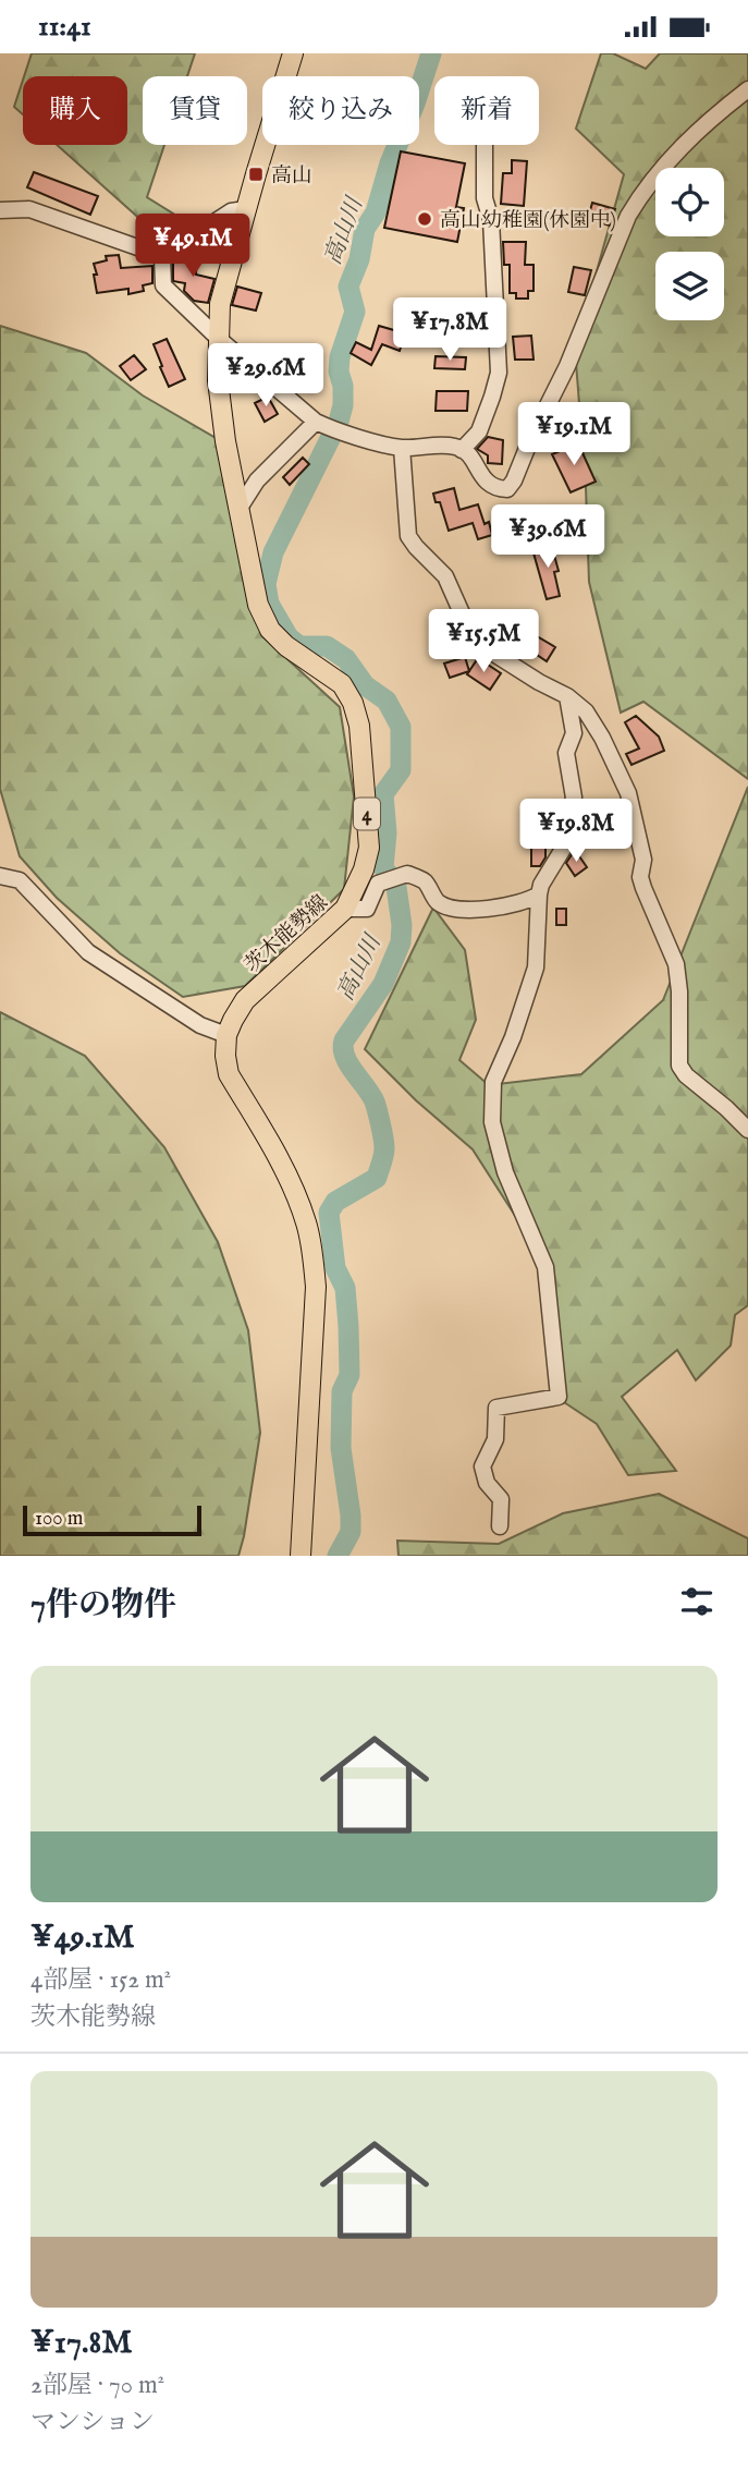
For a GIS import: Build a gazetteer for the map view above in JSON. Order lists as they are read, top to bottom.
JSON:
{
  "streets": {
    "main road": ["4", "茨木能勢線"]
  },
  "water": ["高山川"],
  "places": {
    "transit": ["高山"],
    "other": ["高山幼稚園(休園中)"]
  },
  "scale_bar": "100 m",
  "page": {
    "status": "11:41",
    "chip": [
      "購入",
      "賃貸",
      "絞り込み",
      "新着"
    ],
    "price": [
      "¥49.1M",
      "¥17.8M",
      "¥29.6M",
      "¥19.1M",
      "¥39.6M",
      "¥15.5M",
      "¥19.8M"
    ],
    "scale": "100 m",
    "heading": "7件の物件",
    "list": [
      {
        "name": "¥49.1M",
        "note": "4部屋 · 152 m² · 茨木能勢線"
      },
      {
        "name": "¥17.8M",
        "note": "2部屋 · 70 m² · マンション"
      }
    ]
  }
}
